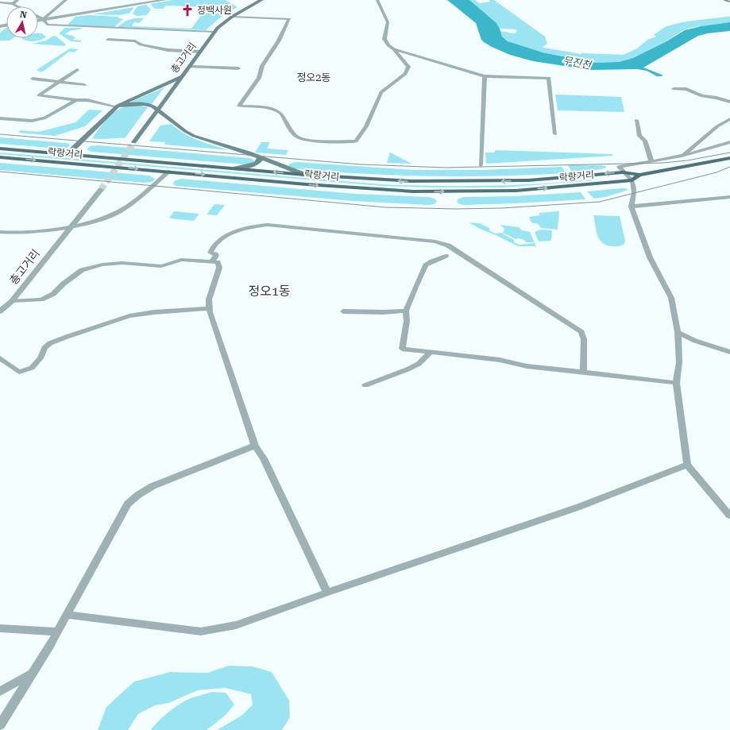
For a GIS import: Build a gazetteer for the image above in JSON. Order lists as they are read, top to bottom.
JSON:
{
  "streets": {
    "main road": ["총고거리", "락랑거리"]
  },
  "districts": ["정오2동", "정오1동"],
  "water": ["무진천"],
  "places": {
    "church": ["정백사원"]
  },
  "north": "top"
}
